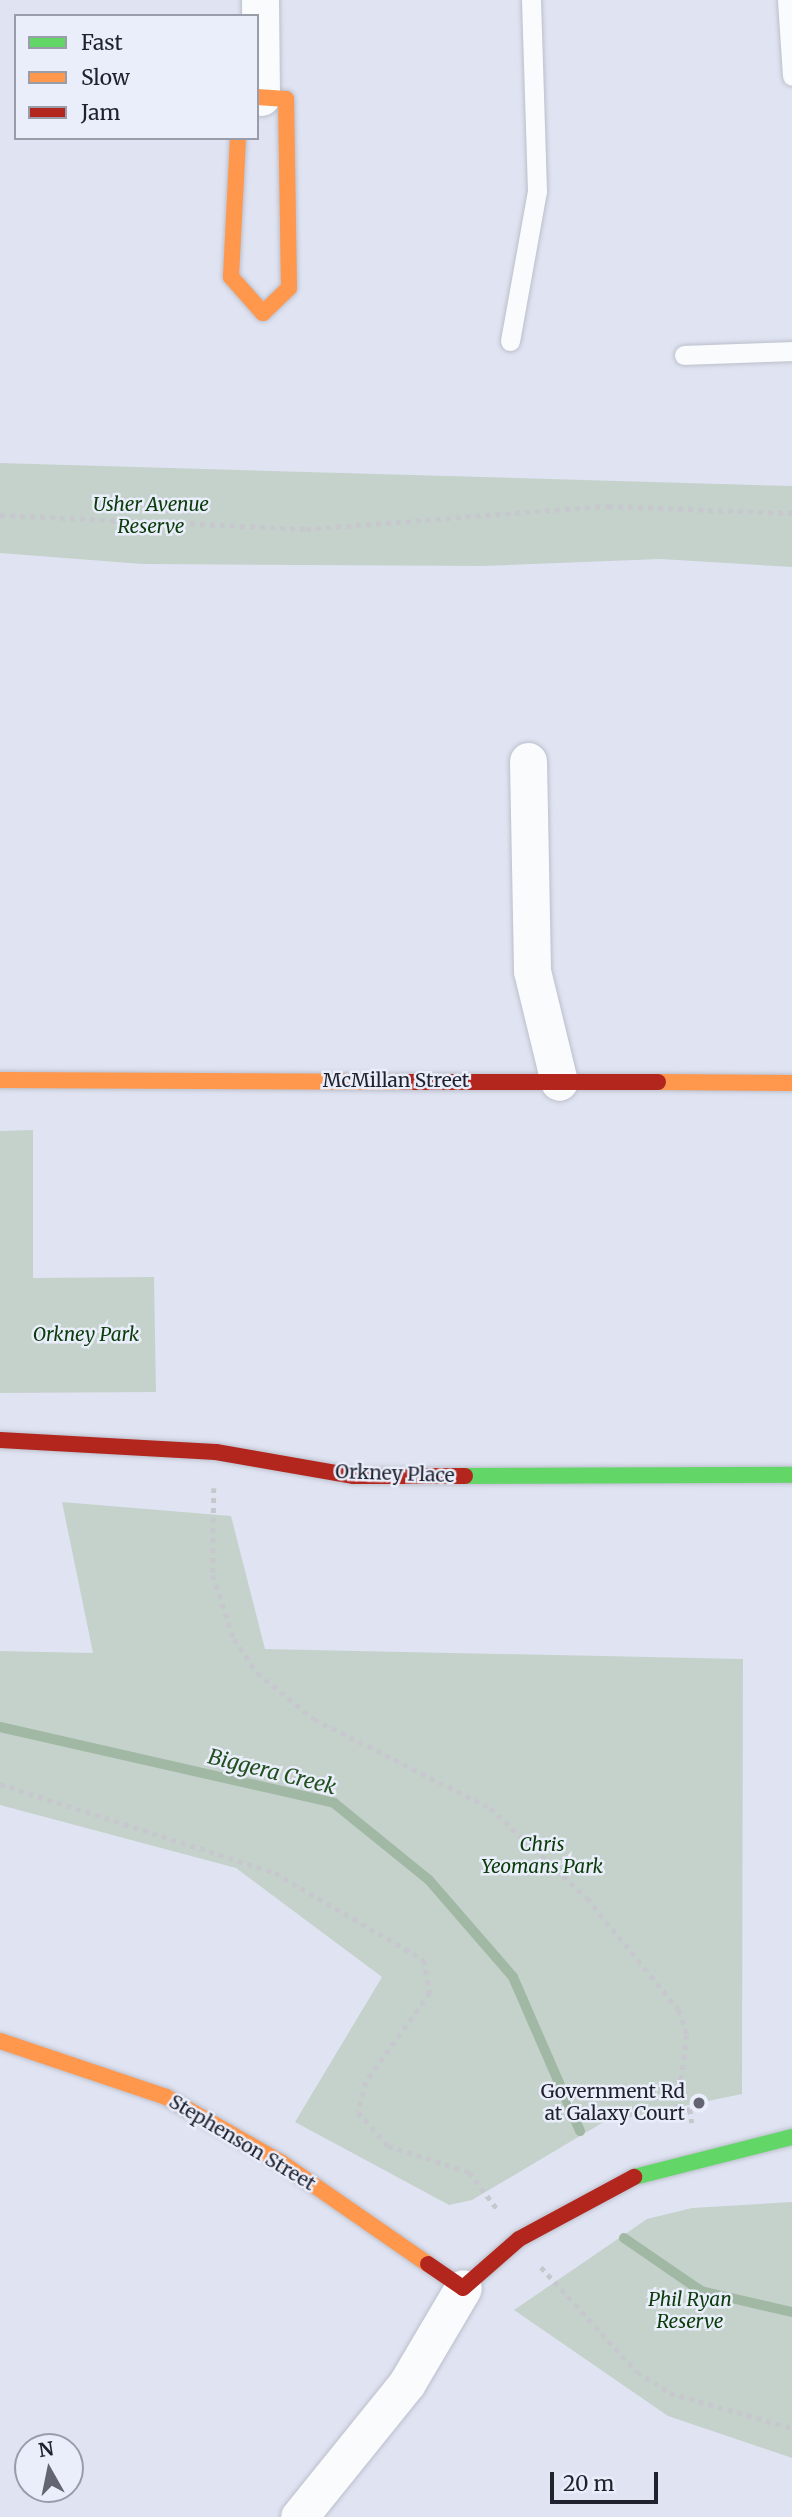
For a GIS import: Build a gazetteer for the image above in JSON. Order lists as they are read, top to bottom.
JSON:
{
  "streets": {
    "street": ["McMillan Street", "Orkney Place", "Stephenson Street"]
  },
  "water": ["Biggera Creek"],
  "parks": [
    "Usher Avenue Reserve",
    "Orkney Park",
    "Chris Yeomans Park",
    "Phil Ryan Reserve"
  ],
  "places": ["Government Rd at Galaxy Court"],
  "legend": ["Fast", "Slow", "Jam"],
  "scale_bar": "20 m",
  "north": "top"
}
